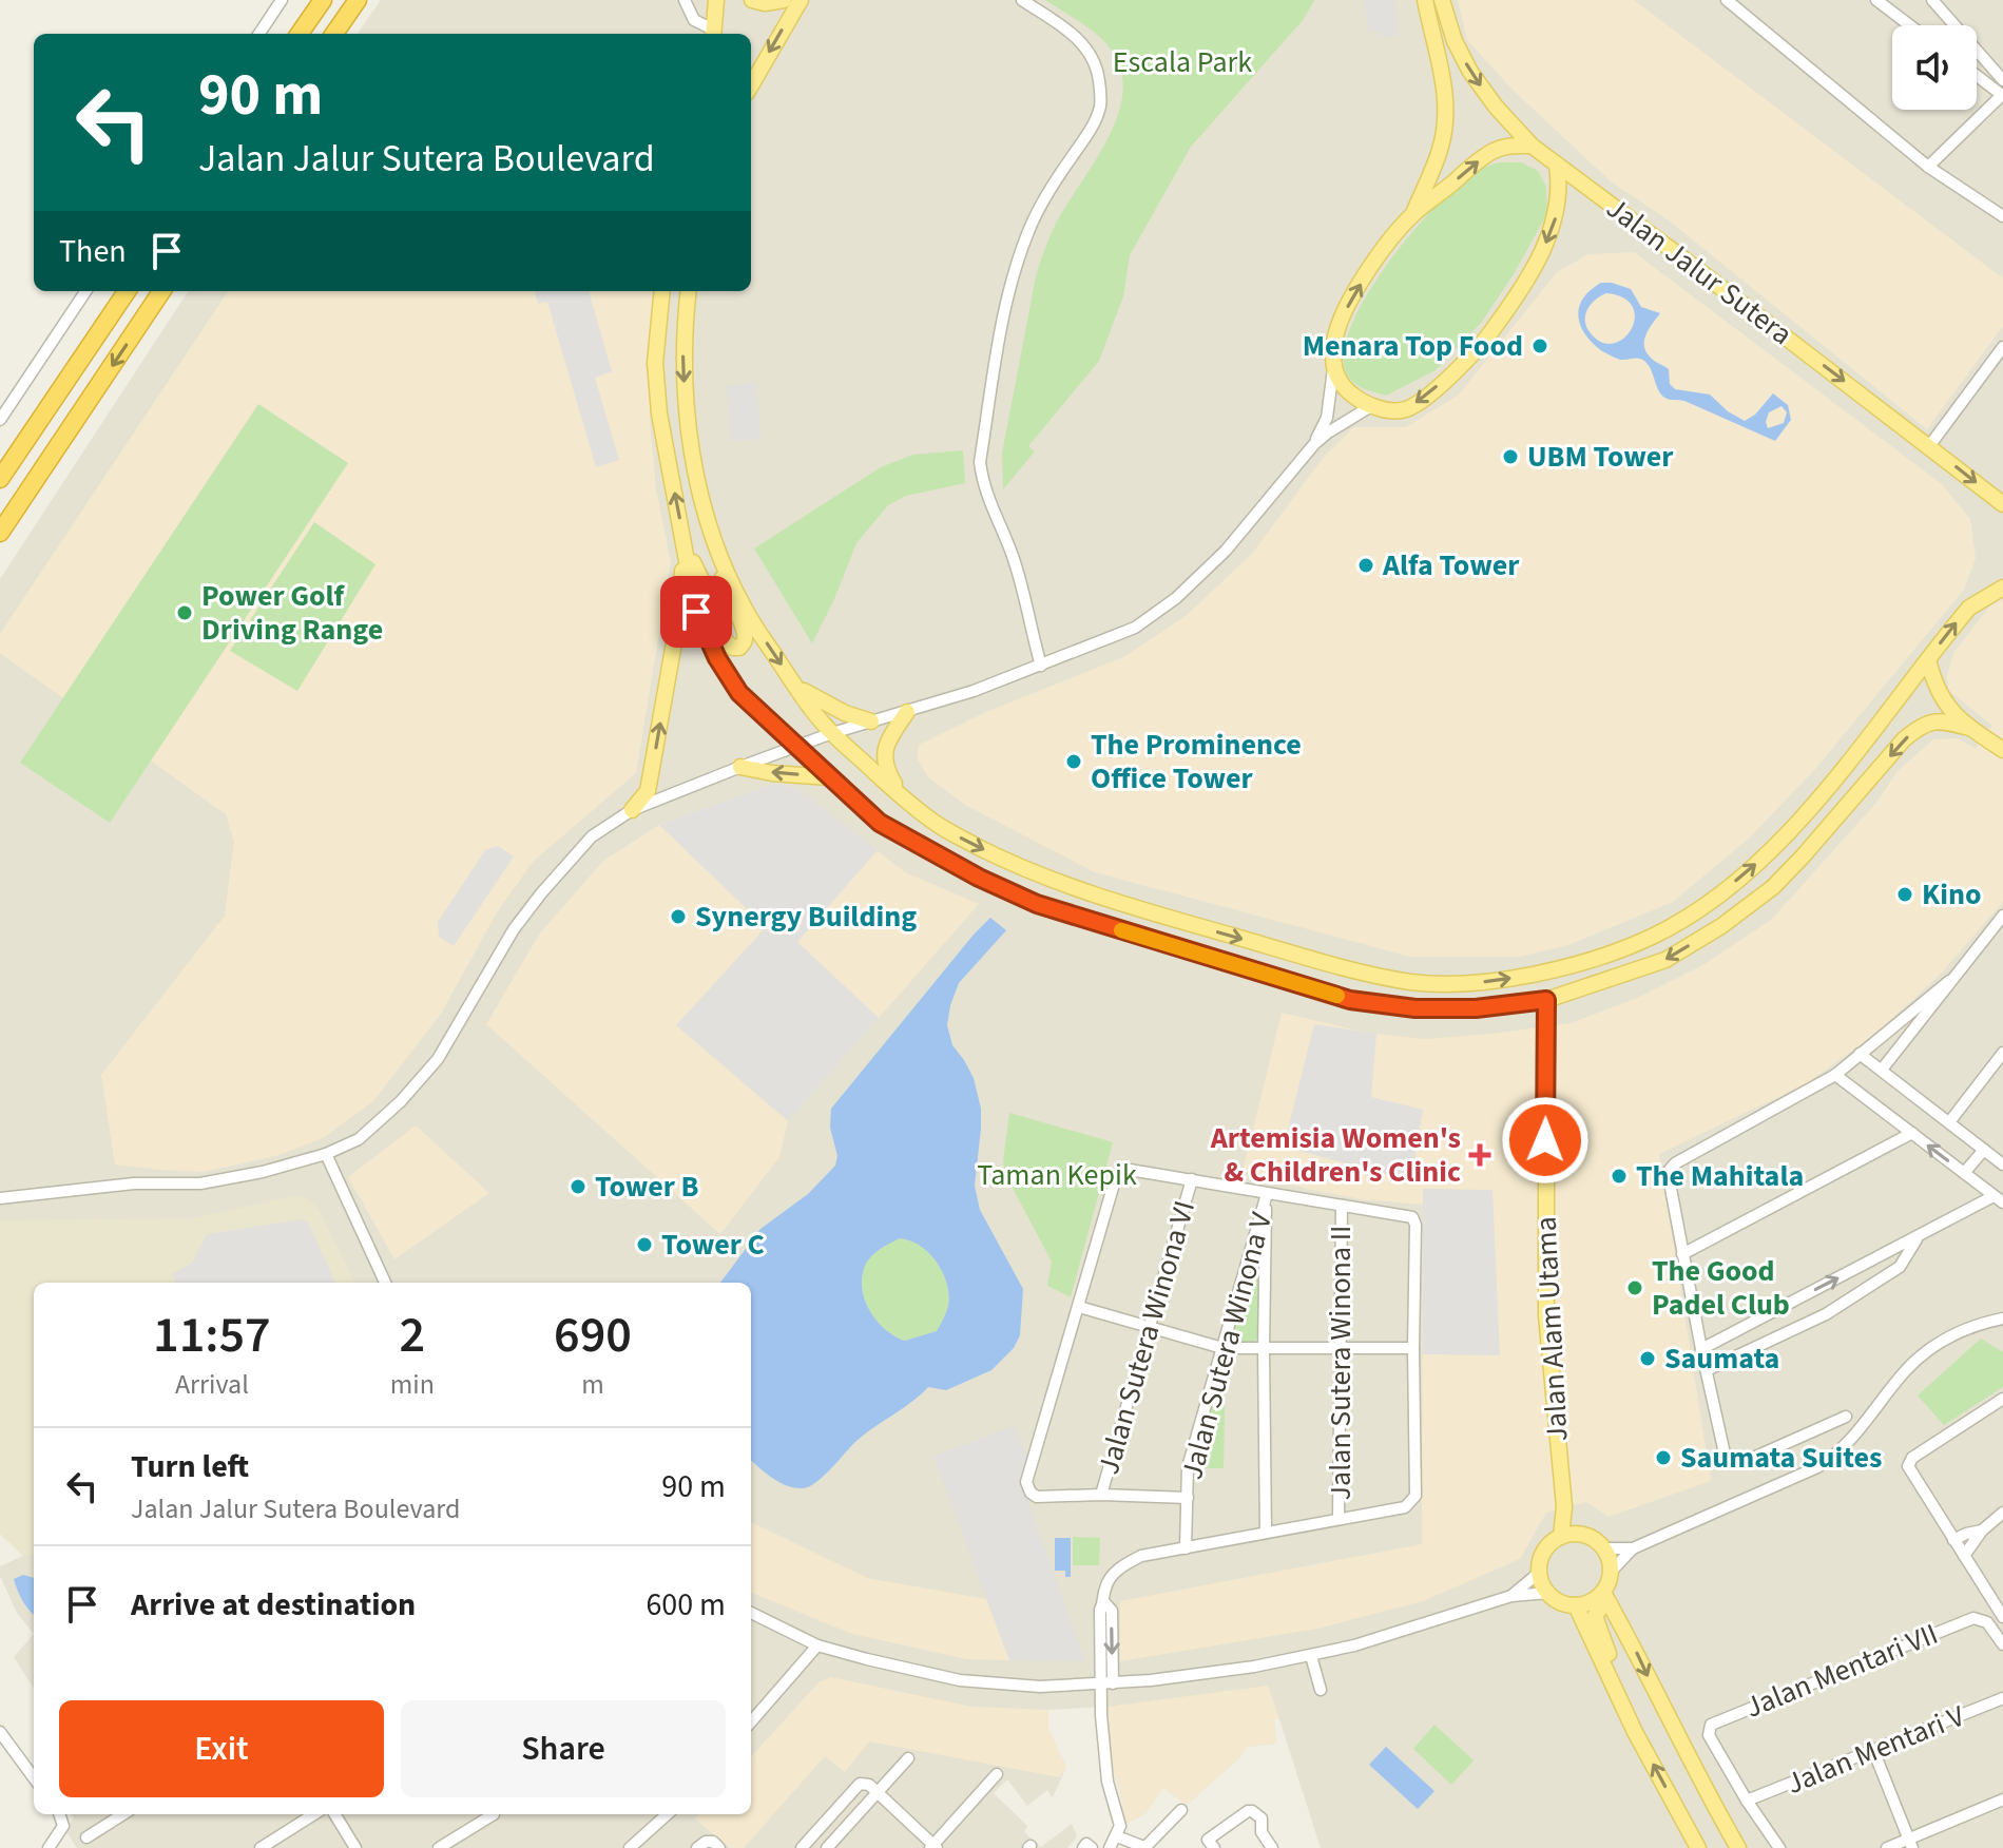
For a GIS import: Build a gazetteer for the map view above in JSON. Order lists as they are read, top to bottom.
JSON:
{
  "streets": {
    "main road": ["Jalan Jalur Sutera", "Jalan Alam Utama"],
    "street": [
      "Jalan Sutera Winona VI",
      "Jalan Sutera Winona V",
      "Jalan Sutera Winona II",
      "Jalan Mentari VII",
      "Jalan Mentari V"
    ]
  },
  "crossings": [
    ["Jalan Mentari VII", "Jalan Mentari V"]
  ],
  "one_way": ["Jalan Jalur Sutera"],
  "parks": ["Escala Park", "Taman Kepik"],
  "places": {
    "other": [
      "Menara Top Food",
      "UBM Tower",
      "Alfa Tower",
      "Power Golf Driving Range",
      "The Prominence Office Tower",
      "Kino",
      "Synergy Building",
      "The Mahitala",
      "Tower B",
      "Tower C",
      "The Good Padel Club",
      "Saumata",
      "Saumata Suites"
    ],
    "health": ["Artemisia Women's & Children's Clinic"]
  },
  "page": {
    "turn": ["90 m", "Jalan Jalur Sutera Boulevard"],
    "then": "Then",
    "eta": [
      "11:57",
      "Arrival",
      "2",
      "min",
      "690",
      "m"
    ],
    "list": [
      {
        "name": "Turn left",
        "note": "Jalan Jalur Sutera Boulevard",
        "value": "90 m"
      },
      {
        "name": "Arrive at destination",
        "value": "600 m"
      }
    ],
    "buttons": ["Exit", "Share"]
  }
}
